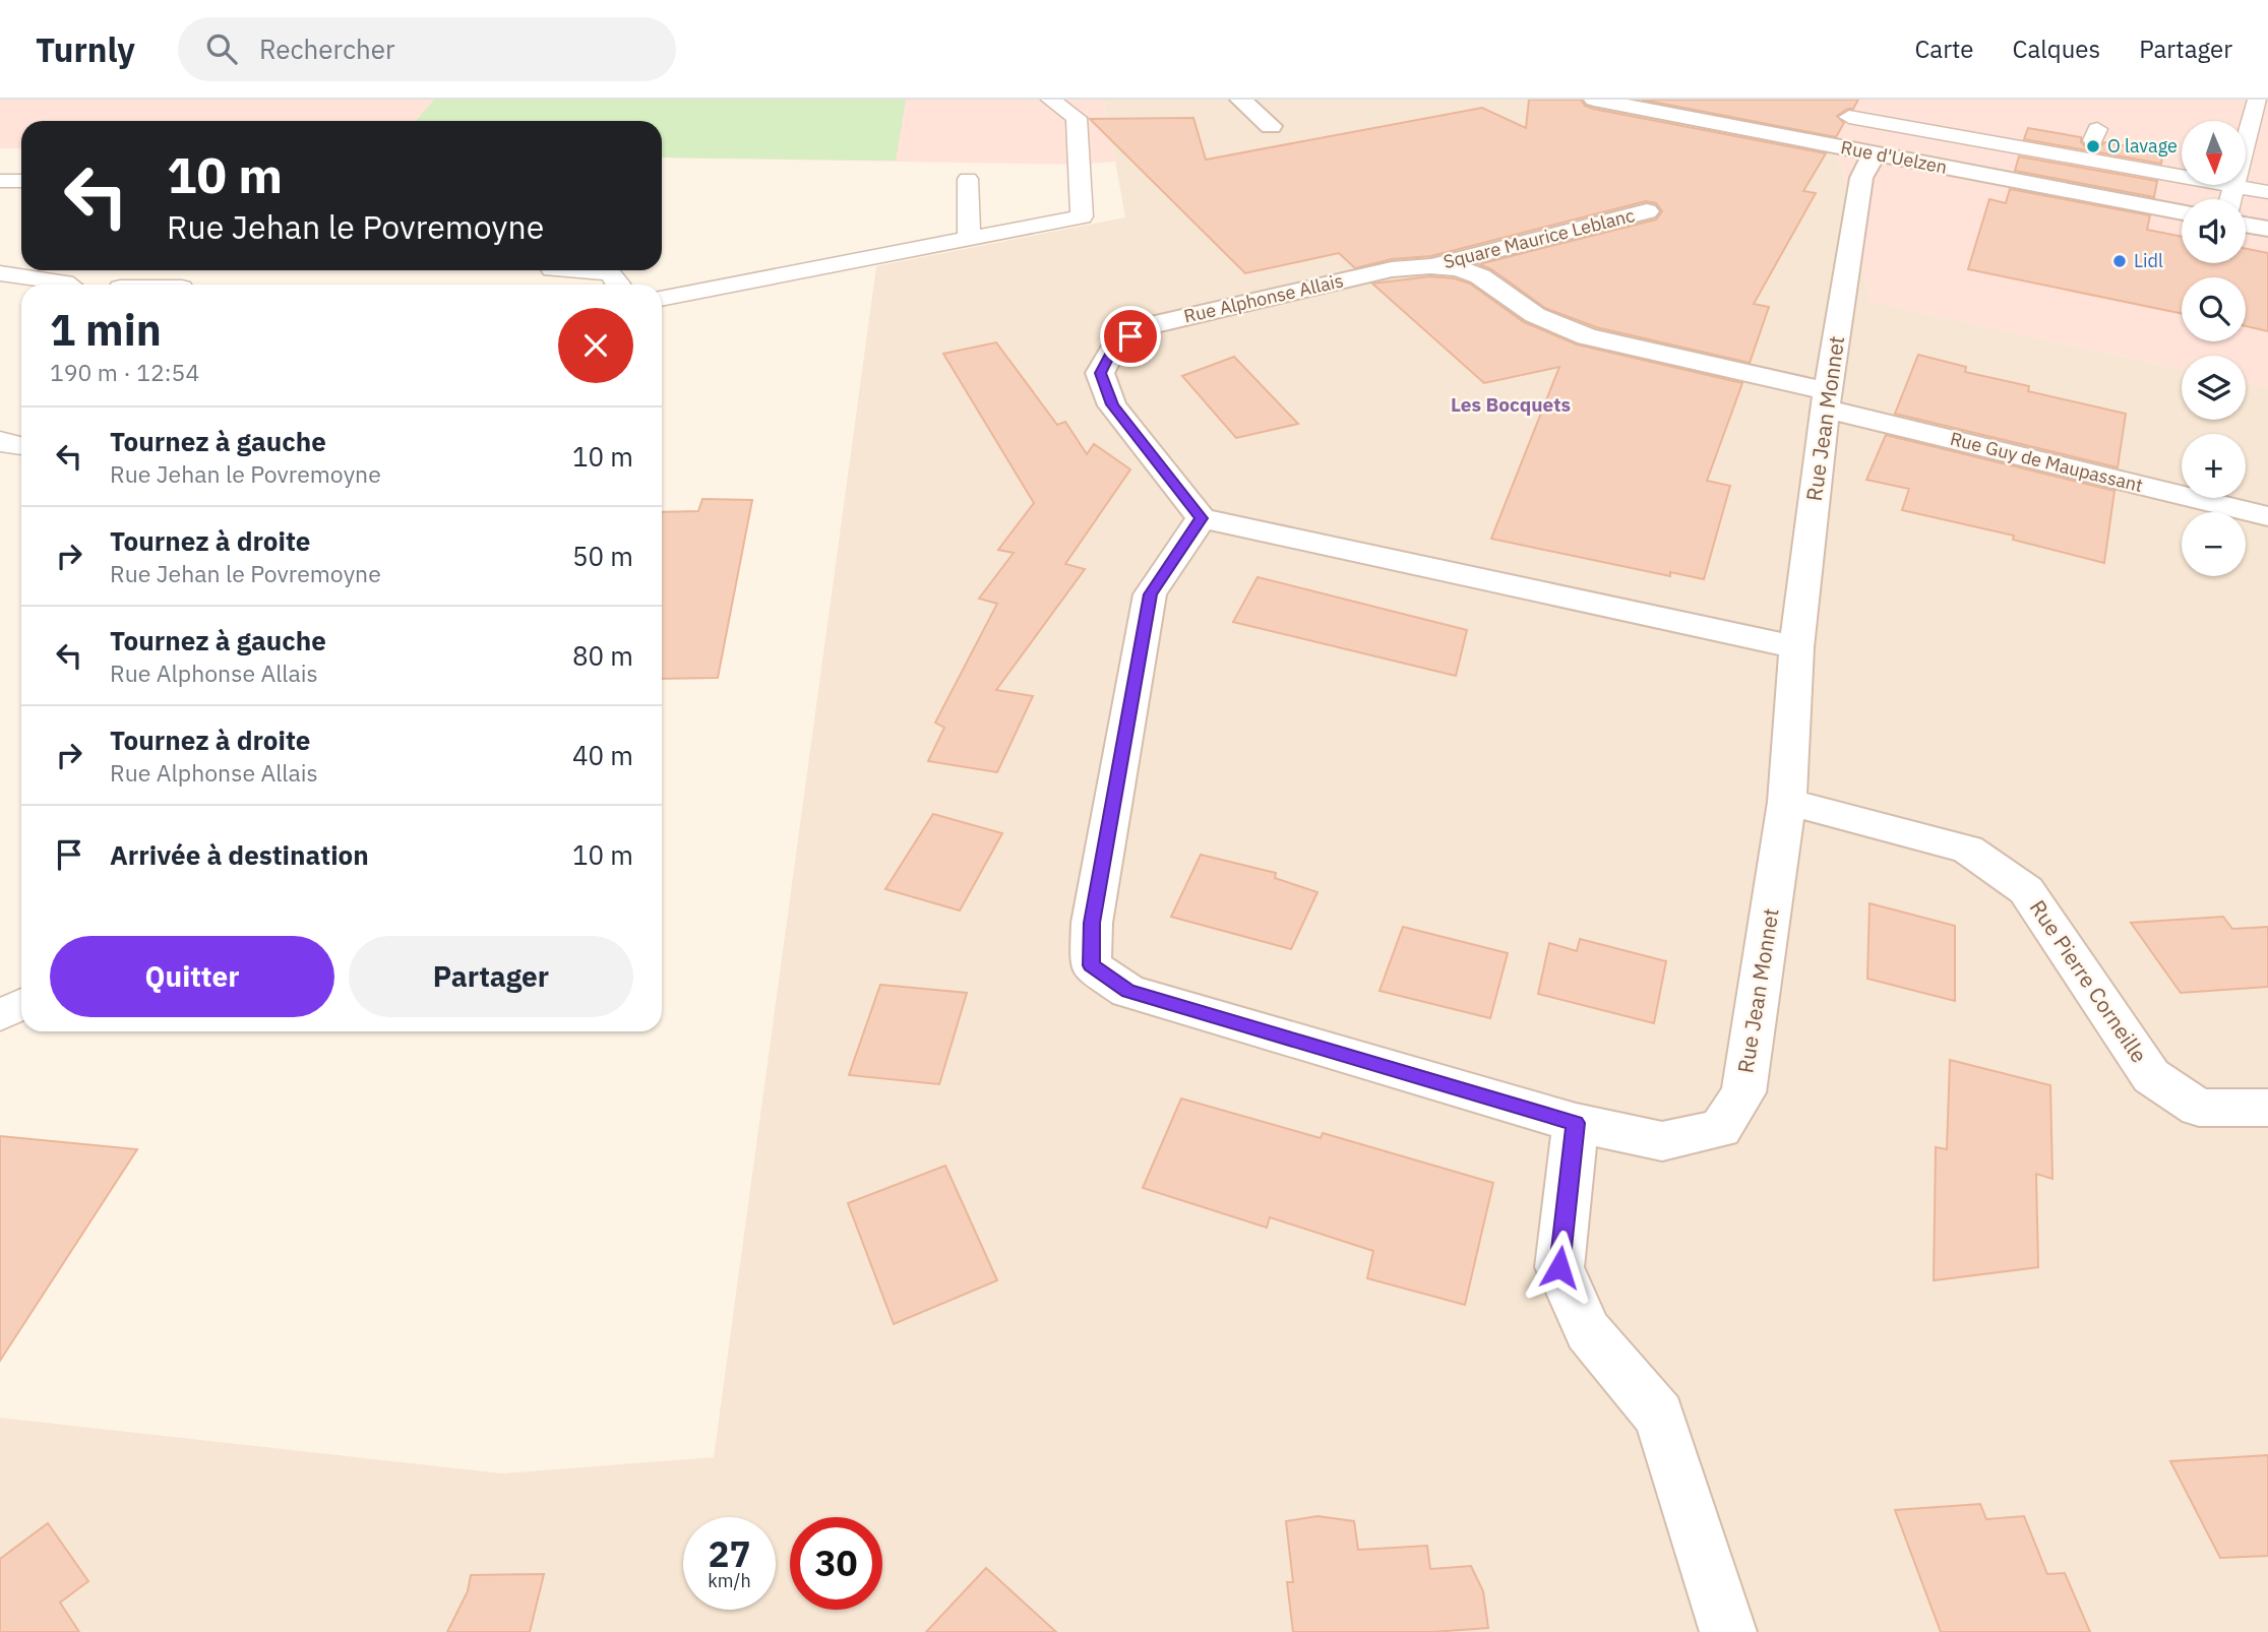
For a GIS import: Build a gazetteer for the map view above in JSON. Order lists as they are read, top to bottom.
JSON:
{
  "streets": {
    "street": [
      "Rue d'Uelzen",
      "Square Maurice Leblanc",
      "Rue Alphonse Allais",
      "Rue Jean Monnet",
      "Rue Guy de Maupassant",
      "Rue Pierre Corneille"
    ]
  },
  "crossings": [
    ["Rue d'Uelzen", "Rue Jean Monnet"],
    ["Square Maurice Leblanc", "Rue Alphonse Allais"],
    ["Rue Alphonse Allais", "Rue Jean Monnet"],
    ["Rue Alphonse Allais", "Rue Guy de Maupassant"],
    ["Rue Jean Monnet", "Rue Guy de Maupassant"],
    ["Rue Jean Monnet", "Rue Pierre Corneille"]
  ],
  "districts": ["Les Bocquets"],
  "places": ["O lavage", "Lidl"],
  "north": "bottom",
  "page": {
    "header": "Turnly",
    "search": "Rechercher",
    "nav": ["Carte", "Calques", "Partager"],
    "map_buttons": ["+", "−"],
    "turn": ["10 m", "Rue Jehan le Povremoyne"],
    "heading": ["1 min", "190 m · 12:54"],
    "list": [
      {
        "name": "Tournez à gauche",
        "note": "Rue Jehan le Povremoyne",
        "value": "10 m"
      },
      {
        "name": "Tournez à droite",
        "note": "Rue Jehan le Povremoyne",
        "value": "50 m"
      },
      {
        "name": "Tournez à gauche",
        "note": "Rue Alphonse Allais",
        "value": "80 m"
      },
      {
        "name": "Tournez à droite",
        "note": "Rue Alphonse Allais",
        "value": "40 m"
      },
      {
        "name": "Arrivée à destination",
        "value": "10 m"
      }
    ],
    "buttons": ["Quitter", "Partager"],
    "speed": "27 km/h",
    "limit": "30"
  }
}
